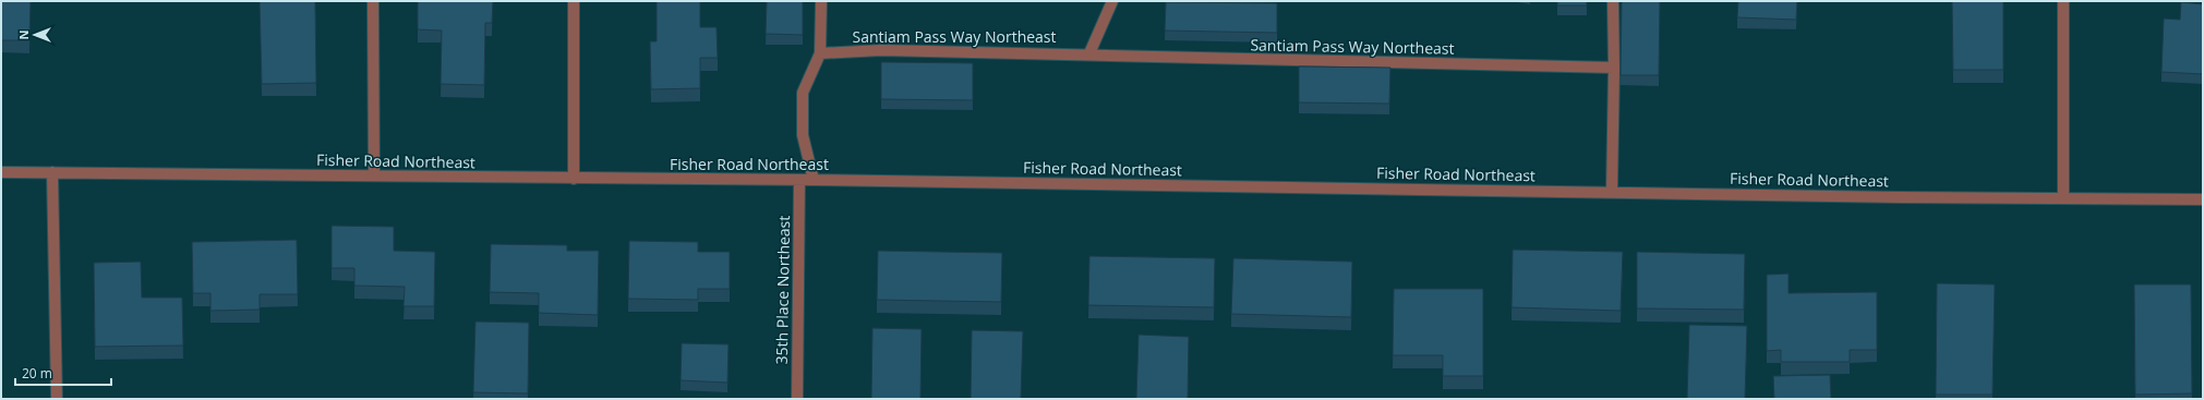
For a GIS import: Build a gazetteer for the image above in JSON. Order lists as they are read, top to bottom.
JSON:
{
  "streets": {
    "street": ["Santiam Pass Way Northeast", "Fisher Road Northeast", "35th Place Northeast"]
  },
  "crossings": [
    ["Fisher Road Northeast", "35th Place Northeast"]
  ],
  "scale_bar": "20 m",
  "north": "left"
}
